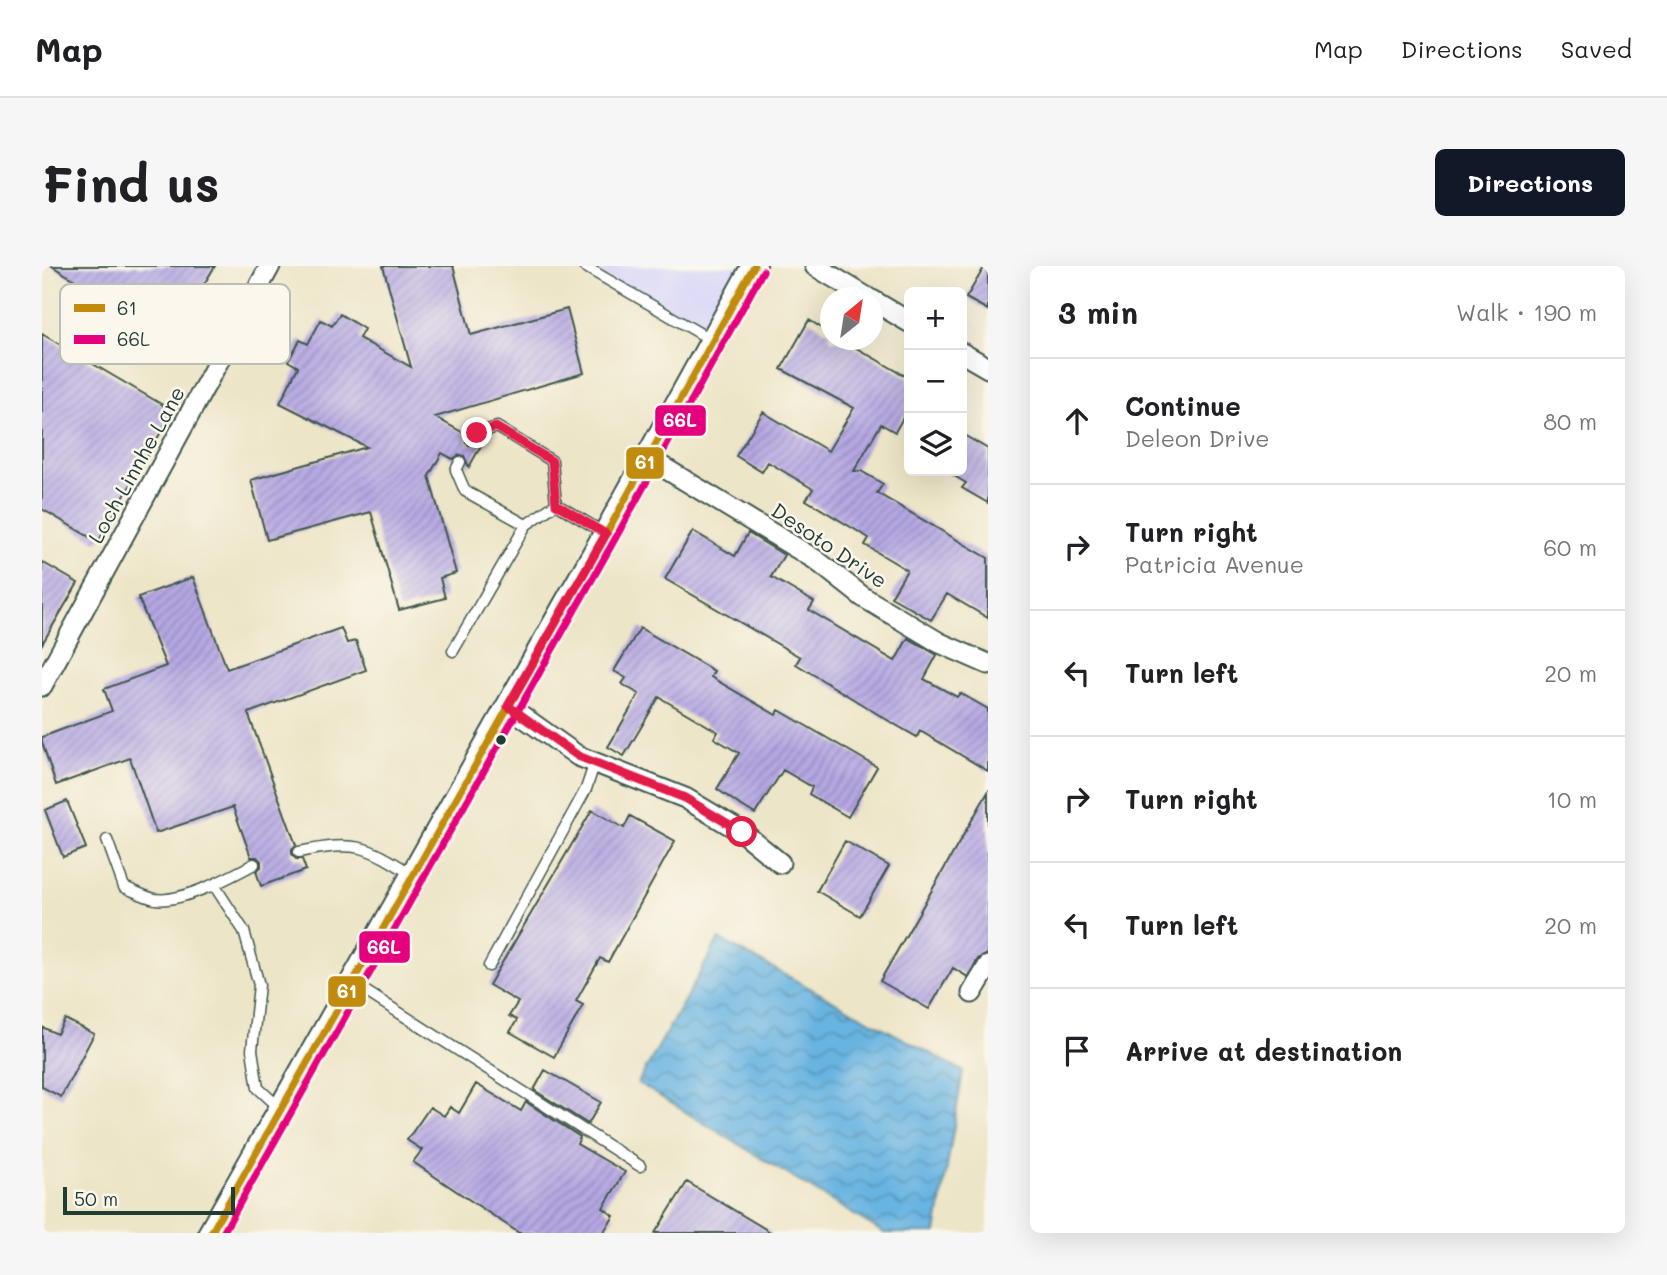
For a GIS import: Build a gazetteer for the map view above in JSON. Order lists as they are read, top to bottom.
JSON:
{
  "streets": {
    "street": ["Loch Linnhe Lane", "Desoto Drive"]
  },
  "lines": ["transit line 61", "transit line 66L"],
  "legend": ["61", "66L"],
  "scale_bar": "50 m",
  "north": "top right",
  "page": {
    "header": "Map",
    "nav": ["Map", "Directions", "Saved"],
    "buttons": "Directions",
    "title": "Find us",
    "heading": ["3 min", "Walk · 190 m"],
    "map_buttons": ["+", "−"],
    "list": [
      ["Continue", "Deleon Drive", "80 m"],
      ["Turn right", "Patricia Avenue", "60 m"],
      ["Turn left", "20 m"],
      ["Turn right", "10 m"],
      ["Turn left", "20 m"],
      "Arrive at destination"
    ],
    "scale": "50 m"
  }
}
